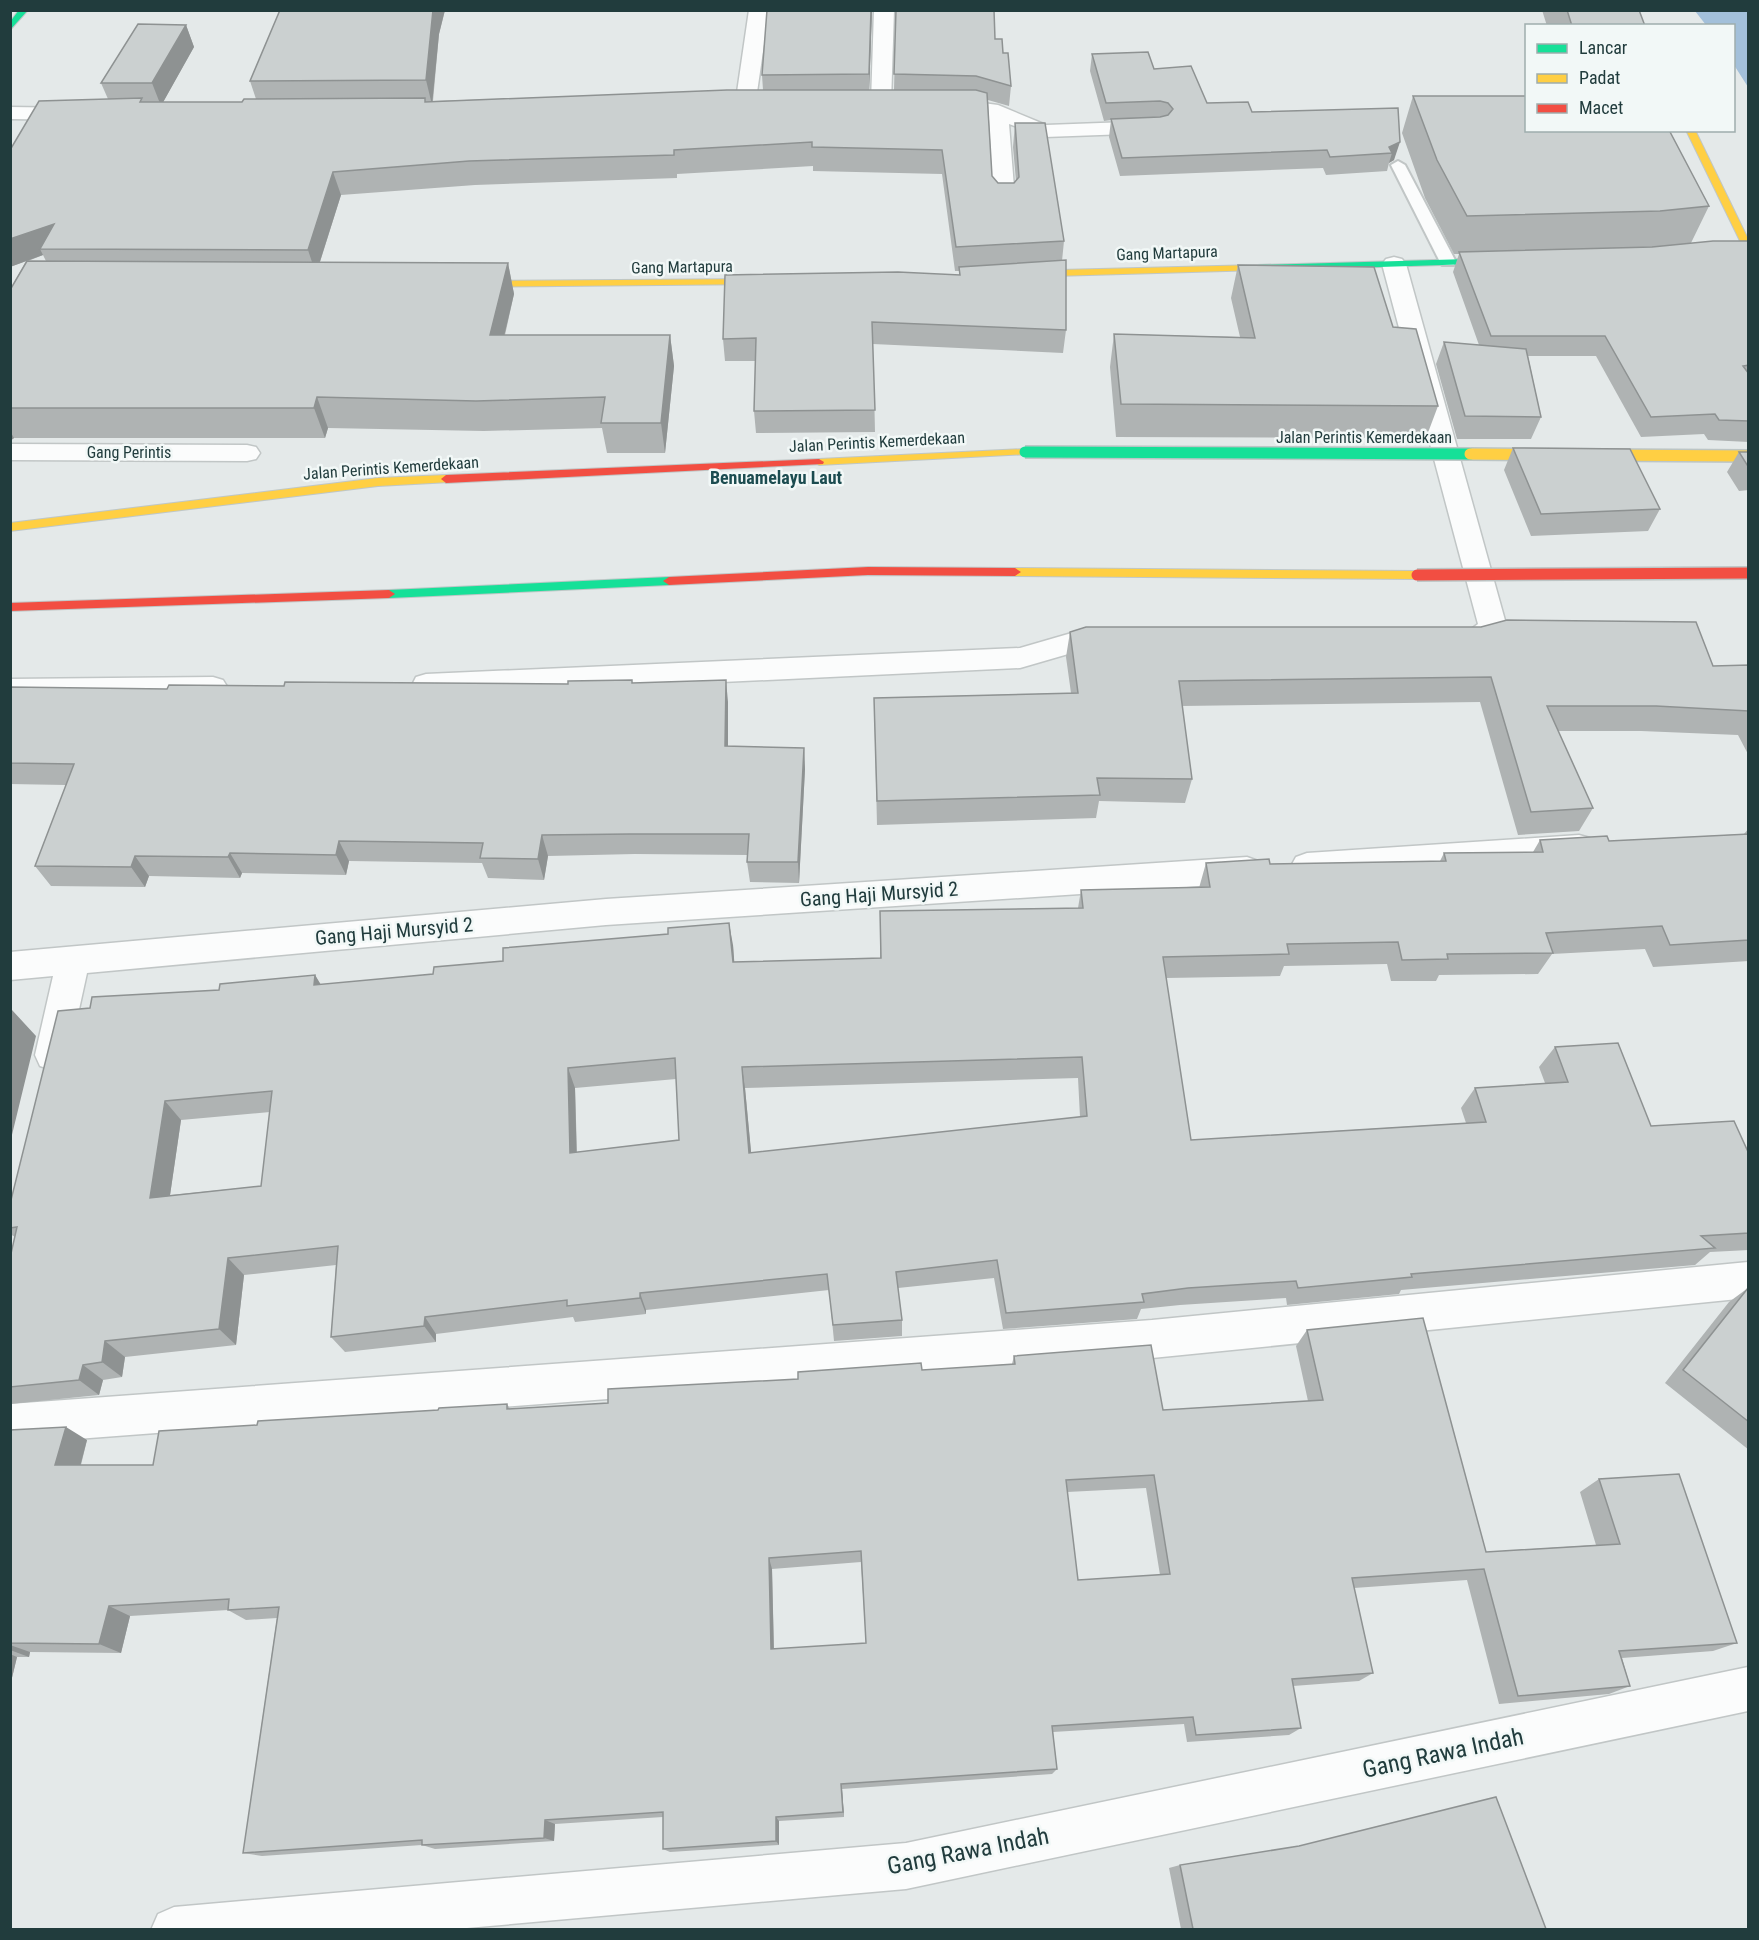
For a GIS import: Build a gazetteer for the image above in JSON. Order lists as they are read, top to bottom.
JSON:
{
  "streets": {
    "main road": ["Gang Martapura", "Jalan Perintis Kemerdekaan"],
    "street": ["Gang Perintis", "Gang Haji Mursyid 2", "Gang Rawa Indah"]
  },
  "districts": ["Benuamelayu Laut"],
  "legend": ["Lancar", "Padat", "Macet"]
}
